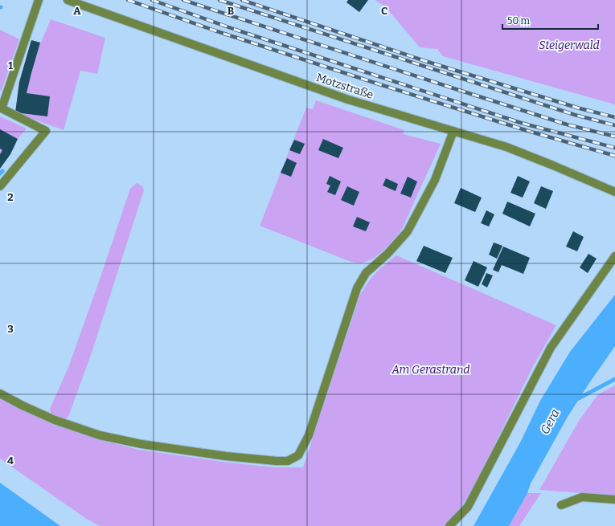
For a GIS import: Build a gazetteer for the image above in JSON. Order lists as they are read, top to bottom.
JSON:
{
  "streets": {
    "street": ["Motzstraße"]
  },
  "water": ["Gera"],
  "parks": ["Steigerwald", "Am Gerastrand"],
  "scale_bar": "50 m",
  "grid": {
    "columns": ["A", "B", "C"],
    "rows": [
      "1",
      "2",
      "3",
      "4"
    ]
  }
}
